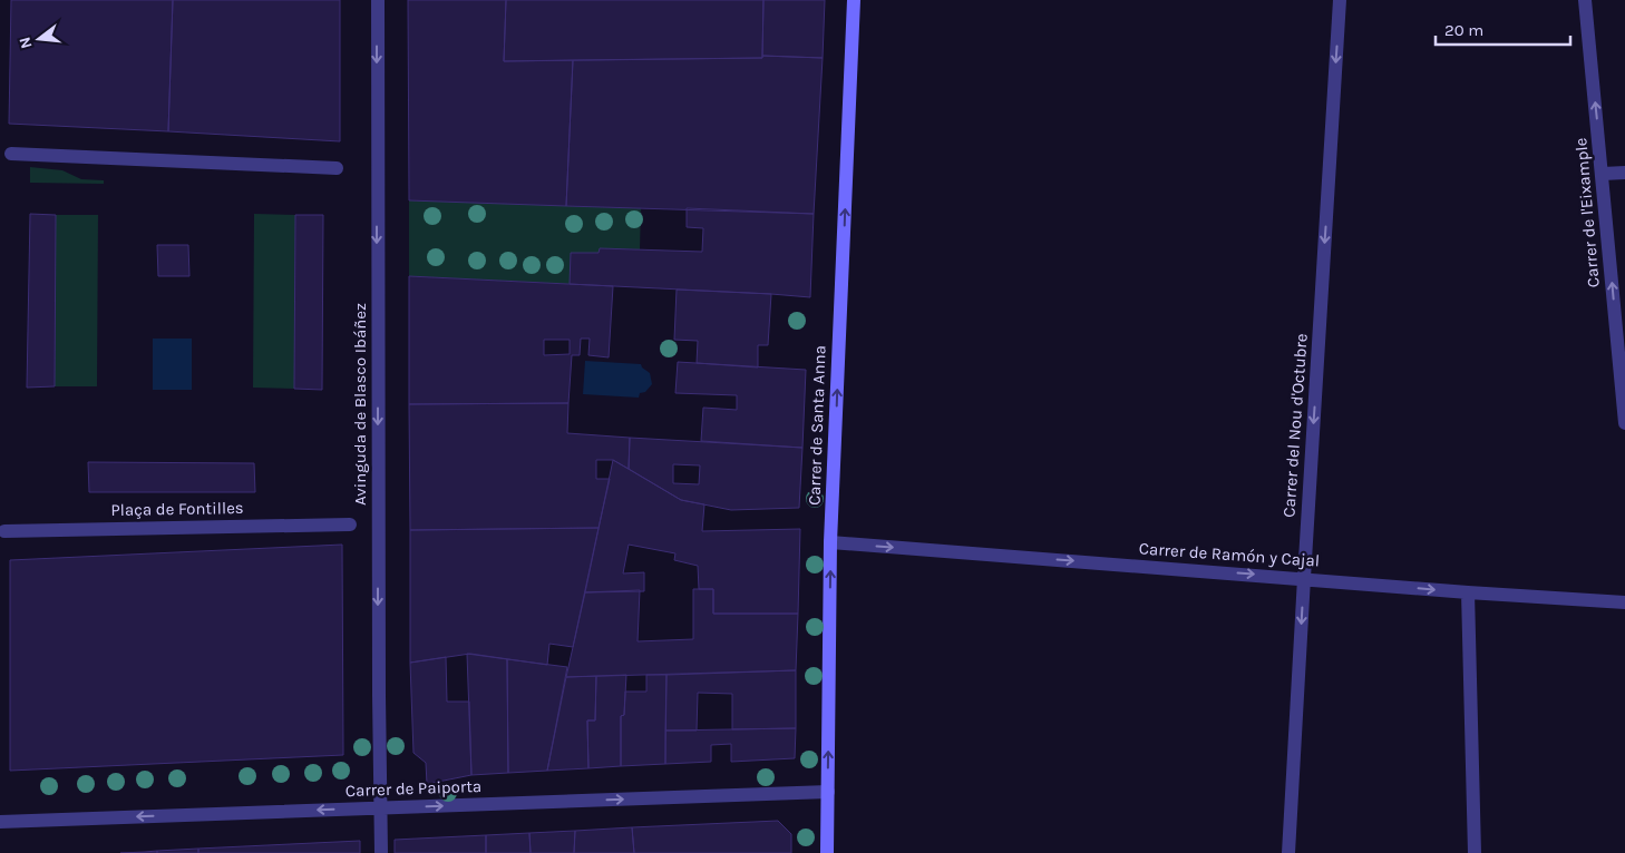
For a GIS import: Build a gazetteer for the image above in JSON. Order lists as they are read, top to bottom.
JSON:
{
  "streets": {
    "street": [
      "Carrer de l'Eixample",
      "Avinguda de Blasco Ibáñez",
      "Carrer de Santa Anna",
      "Carrer del Nou d'Octubre",
      "Plaça de Fontilles",
      "Carrer de Ramón y Cajal",
      "Carrer de Paiporta"
    ]
  },
  "crossings": [
    ["Avinguda de Blasco Ibáñez", "Carrer de Paiporta"],
    ["Carrer de Santa Anna", "Carrer de Ramón y Cajal"],
    ["Carrer de Santa Anna", "Carrer de Paiporta"],
    ["Carrer del Nou d'Octubre", "Carrer de Ramón y Cajal"]
  ],
  "one_way": [
    "Carrer de l'Eixample",
    "Avinguda de Blasco Ibáñez",
    "Carrer de Santa Anna",
    "Carrer del Nou d'Octubre",
    "Carrer de Ramón y Cajal"
  ],
  "scale_bar": "20 m",
  "north": "left"
}
